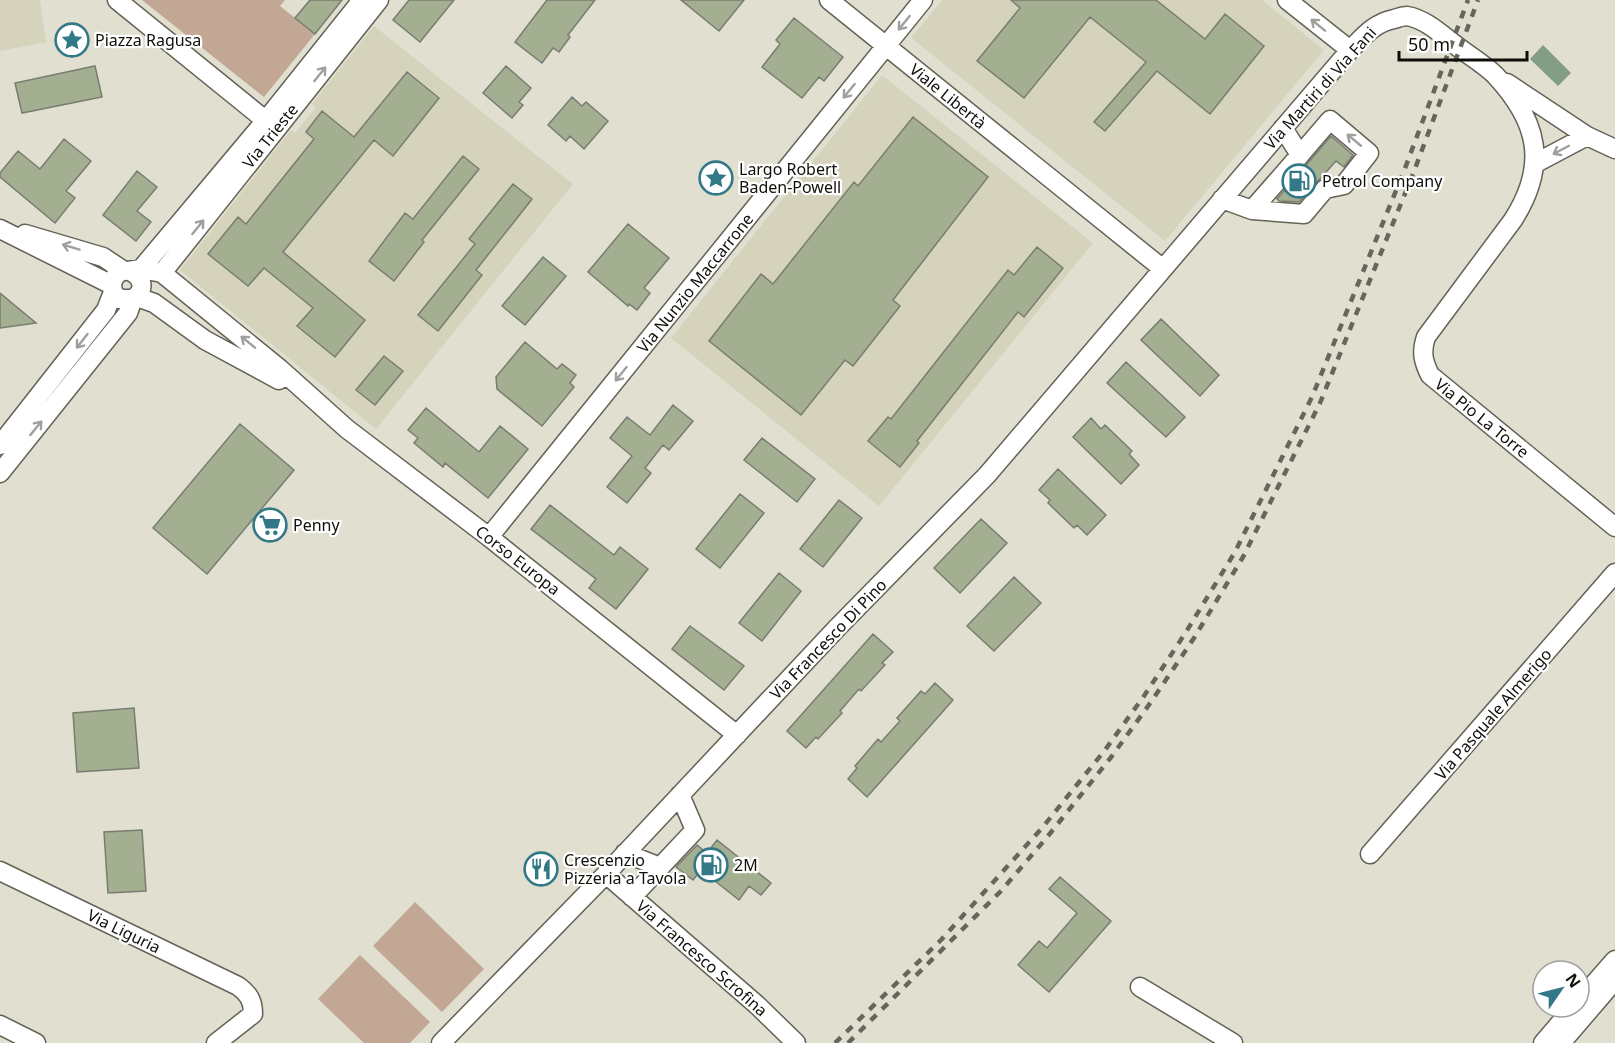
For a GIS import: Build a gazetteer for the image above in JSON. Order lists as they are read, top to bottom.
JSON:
{
  "streets": {
    "street": [
      "Via Martiri di Via Fani",
      "Viale Libertà",
      "Via Trieste",
      "Via Nunzio Maccarrone",
      "Via Pio La Torre",
      "Corso Europa",
      "Via Francesco Di Pino",
      "Via Pasquale Almerigo",
      "Via Liguria",
      "Via Francesco Scrofina"
    ]
  },
  "crossings": [
    ["Via Martiri di Via Fani", "Via Pio La Torre"],
    ["Via Martiri di Via Fani", "Via Francesco Di Pino"],
    ["Viale Libertà", "Via Nunzio Maccarrone"],
    ["Viale Libertà", "Via Francesco Di Pino"],
    ["Via Nunzio Maccarrone", "Corso Europa"],
    ["Corso Europa", "Via Francesco Di Pino"],
    ["Via Francesco Di Pino", "Via Francesco Scrofina"]
  ],
  "one_way": ["Via Nunzio Maccarrone"],
  "places": {
    "place": ["Piazza Ragusa", "Largo Robert Baden-Powell"],
    "fuel station": ["Petrol Company", "2M"],
    "supermarket": ["Penny"],
    "restaurant": ["Crescenzio Pizzeria a Tavola"]
  },
  "scale_bar": "50 m",
  "north": "top right"
}
